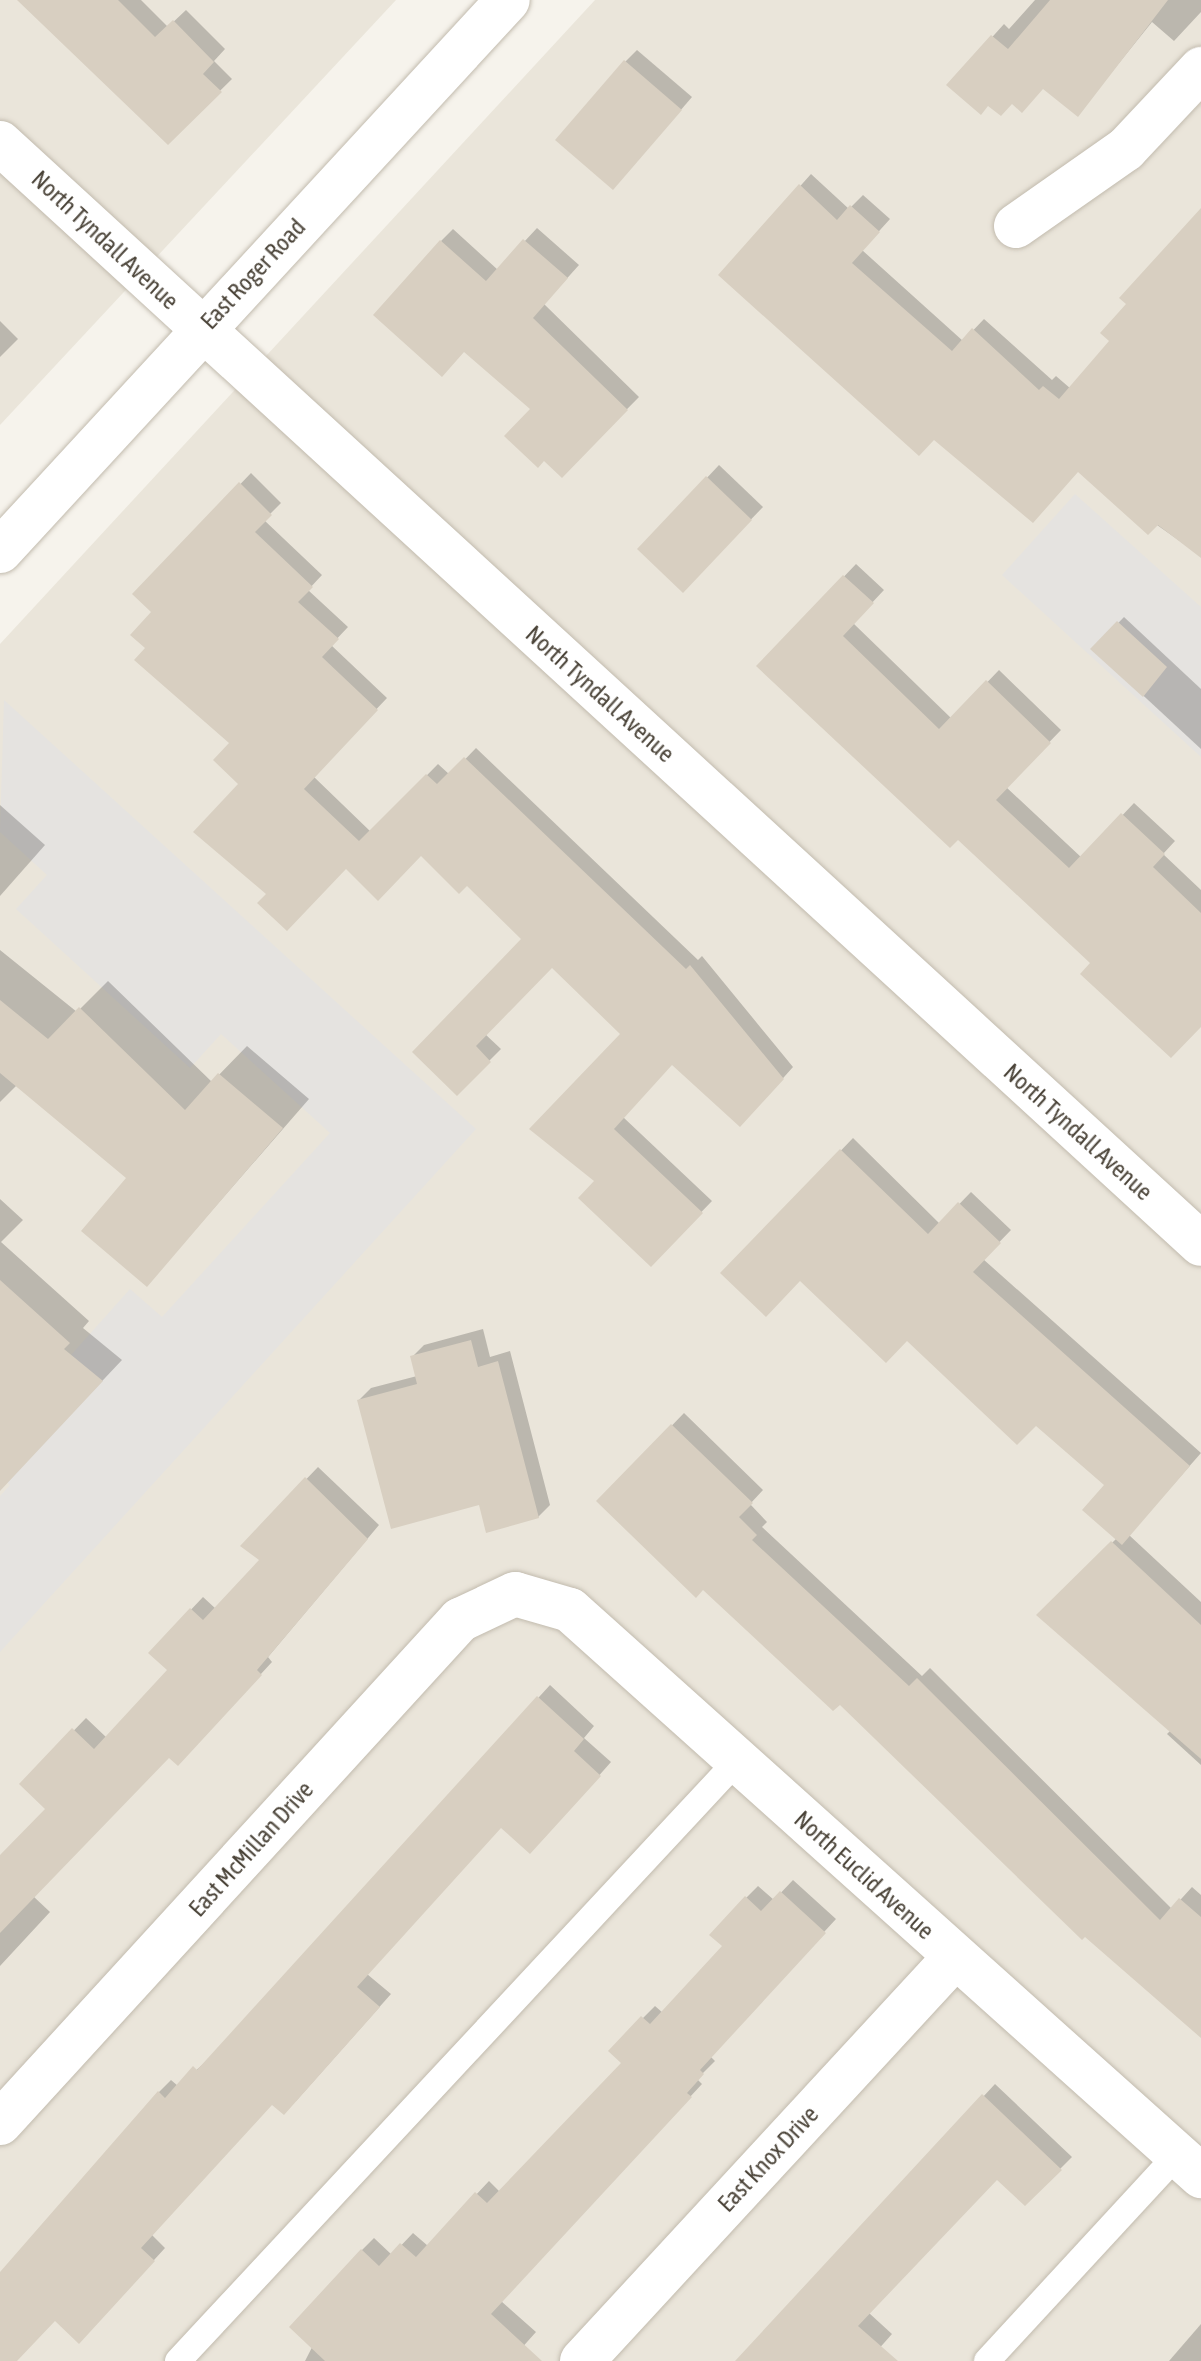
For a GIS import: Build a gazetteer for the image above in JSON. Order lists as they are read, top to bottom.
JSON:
{
  "streets": {
    "street": [
      "North Tyndall Avenue",
      "East Roger Road",
      "East McMillan Drive",
      "North Euclid Avenue",
      "East Knox Drive"
    ]
  },
  "crossings": [
    ["North Tyndall Avenue", "East Roger Road"],
    ["East McMillan Drive", "North Euclid Avenue"],
    ["North Euclid Avenue", "East Knox Drive"]
  ]
}
